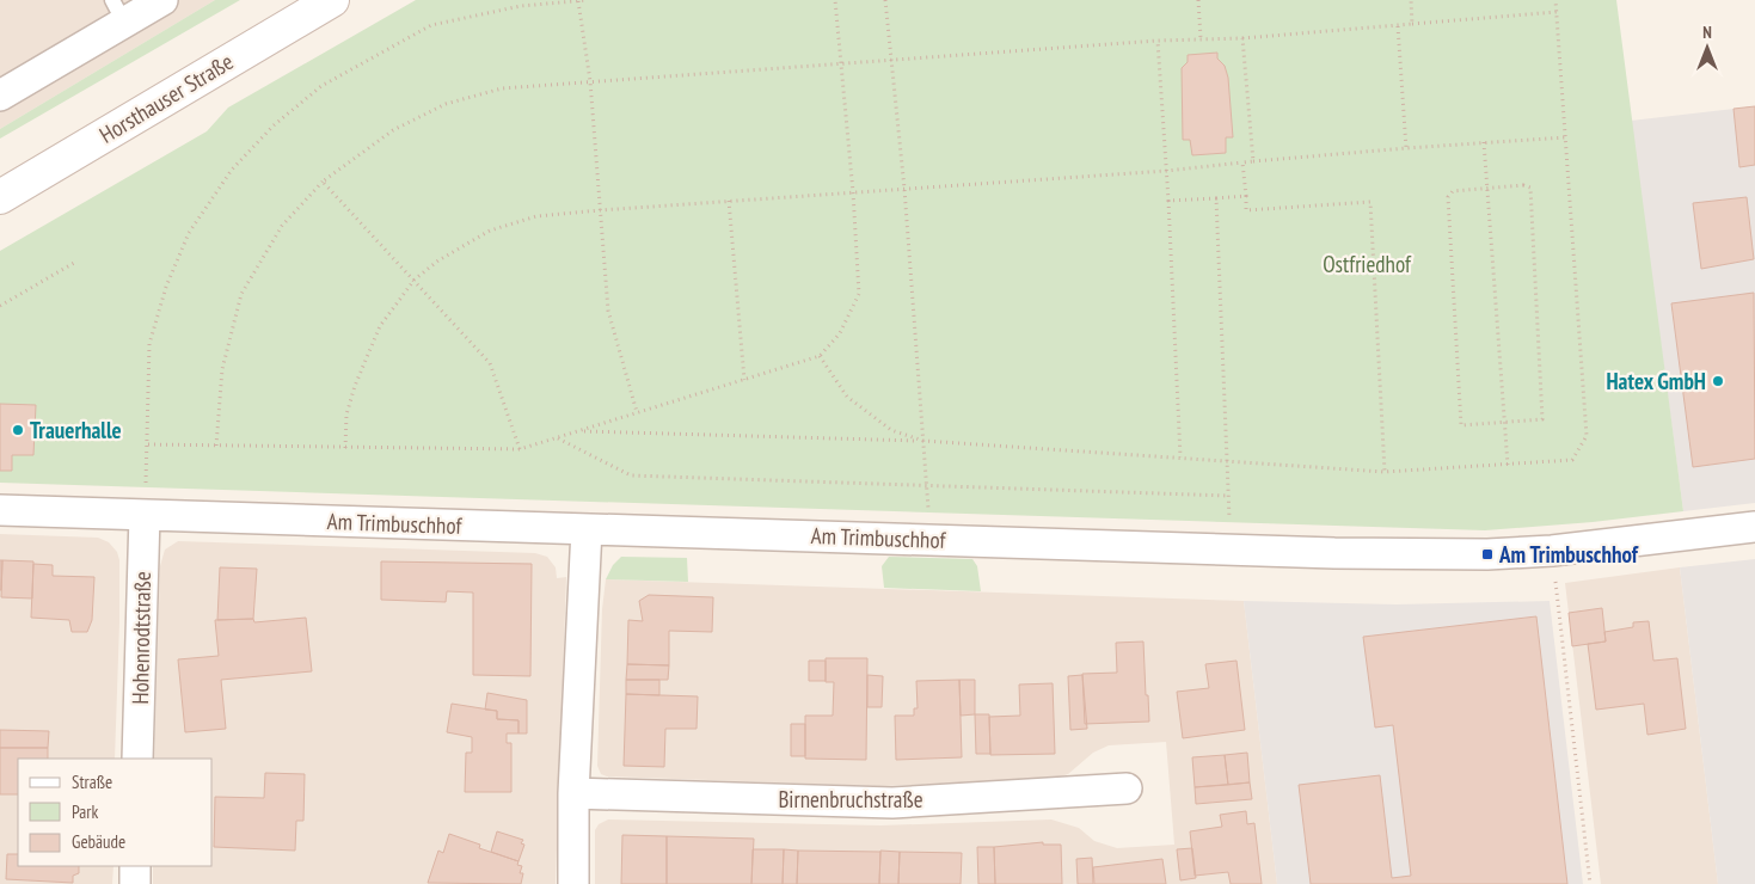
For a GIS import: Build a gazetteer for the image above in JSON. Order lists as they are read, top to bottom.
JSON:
{
  "streets": {
    "street": [
      "Horsthauser Straße",
      "Am Trimbuschhof",
      "Hohenrodtstraße",
      "Birnenbruchstraße"
    ]
  },
  "crossings": [
    ["Am Trimbuschhof", "Hohenrodtstraße"]
  ],
  "parks": ["Ostfriedhof"],
  "places": {
    "other": ["Hatex GmbH", "Trauerhalle"],
    "transit": ["Am Trimbuschhof"]
  },
  "legend": ["Straße", "Park", "Gebäude"],
  "north": "top"
}
